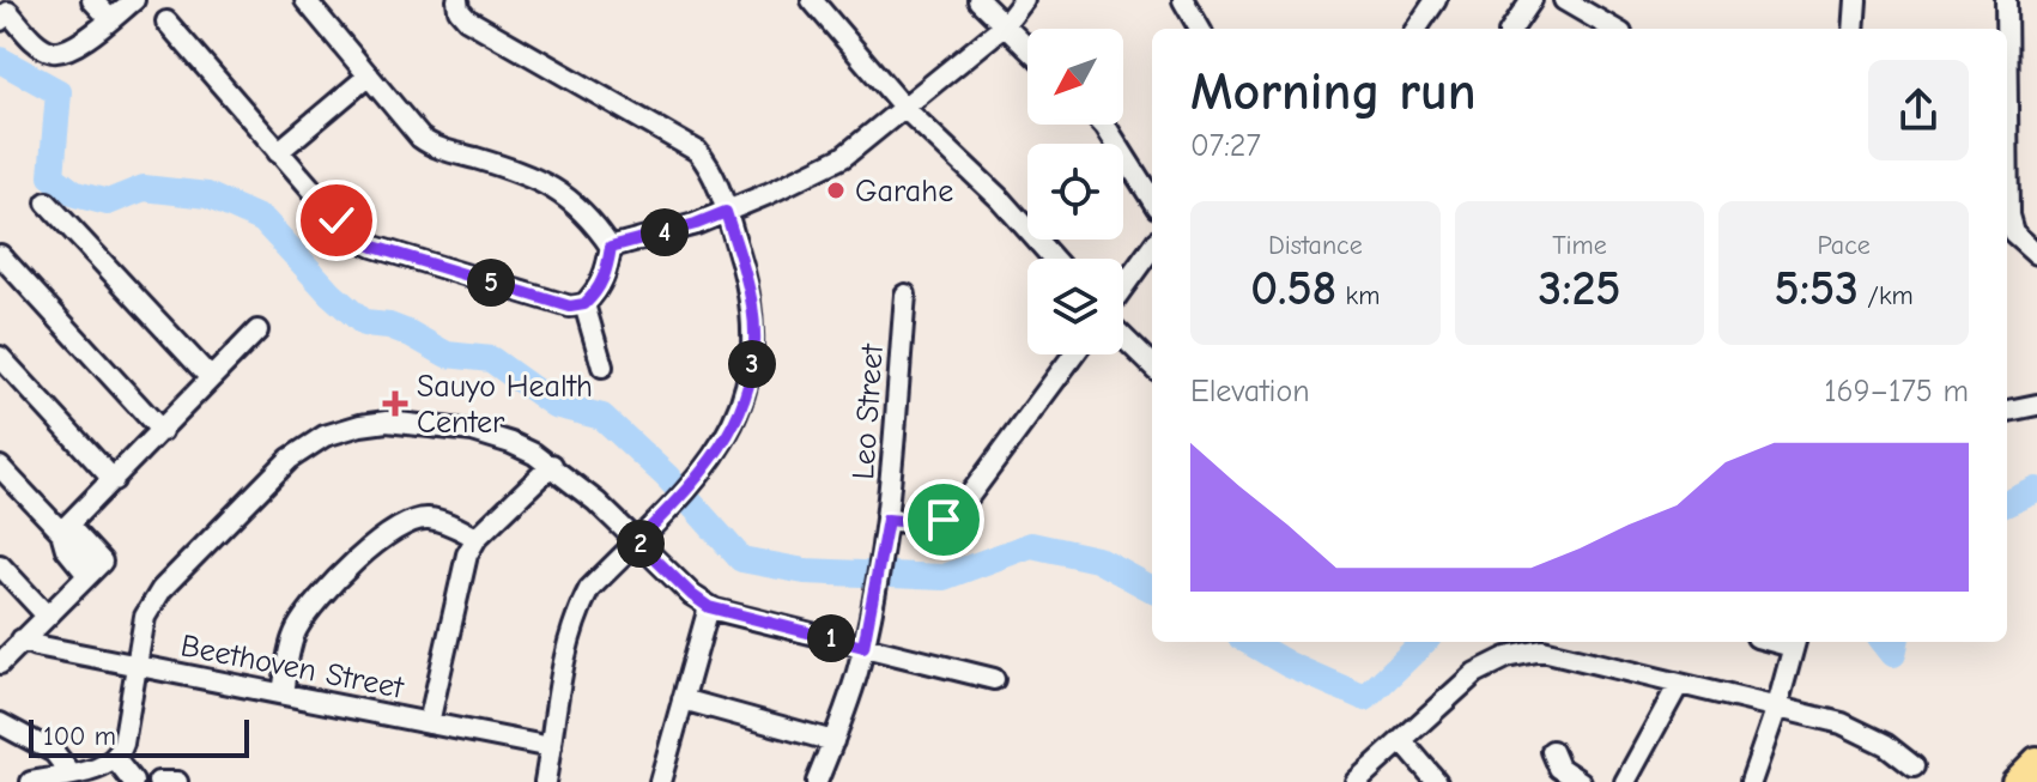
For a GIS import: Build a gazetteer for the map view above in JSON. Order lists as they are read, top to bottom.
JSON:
{
  "streets": {
    "street": ["Leo Street", "Beethoven Street"]
  },
  "places": {
    "other": ["Garahe"],
    "health": ["Sauyo Health Center"]
  },
  "scale_bar": "100 m",
  "north": "bottom left",
  "page": {
    "heading": ["Morning run", "07:27"],
    "stats": [
      ["Distance", "0.58 km"],
      ["Time", "3:25"],
      ["Pace", "5:53 /km"]
    ],
    "pins": [
      "4",
      "5",
      "3",
      "2",
      "1"
    ],
    "chart": ["Elevation", "169–175 m"],
    "scale": "100 m"
  }
}
